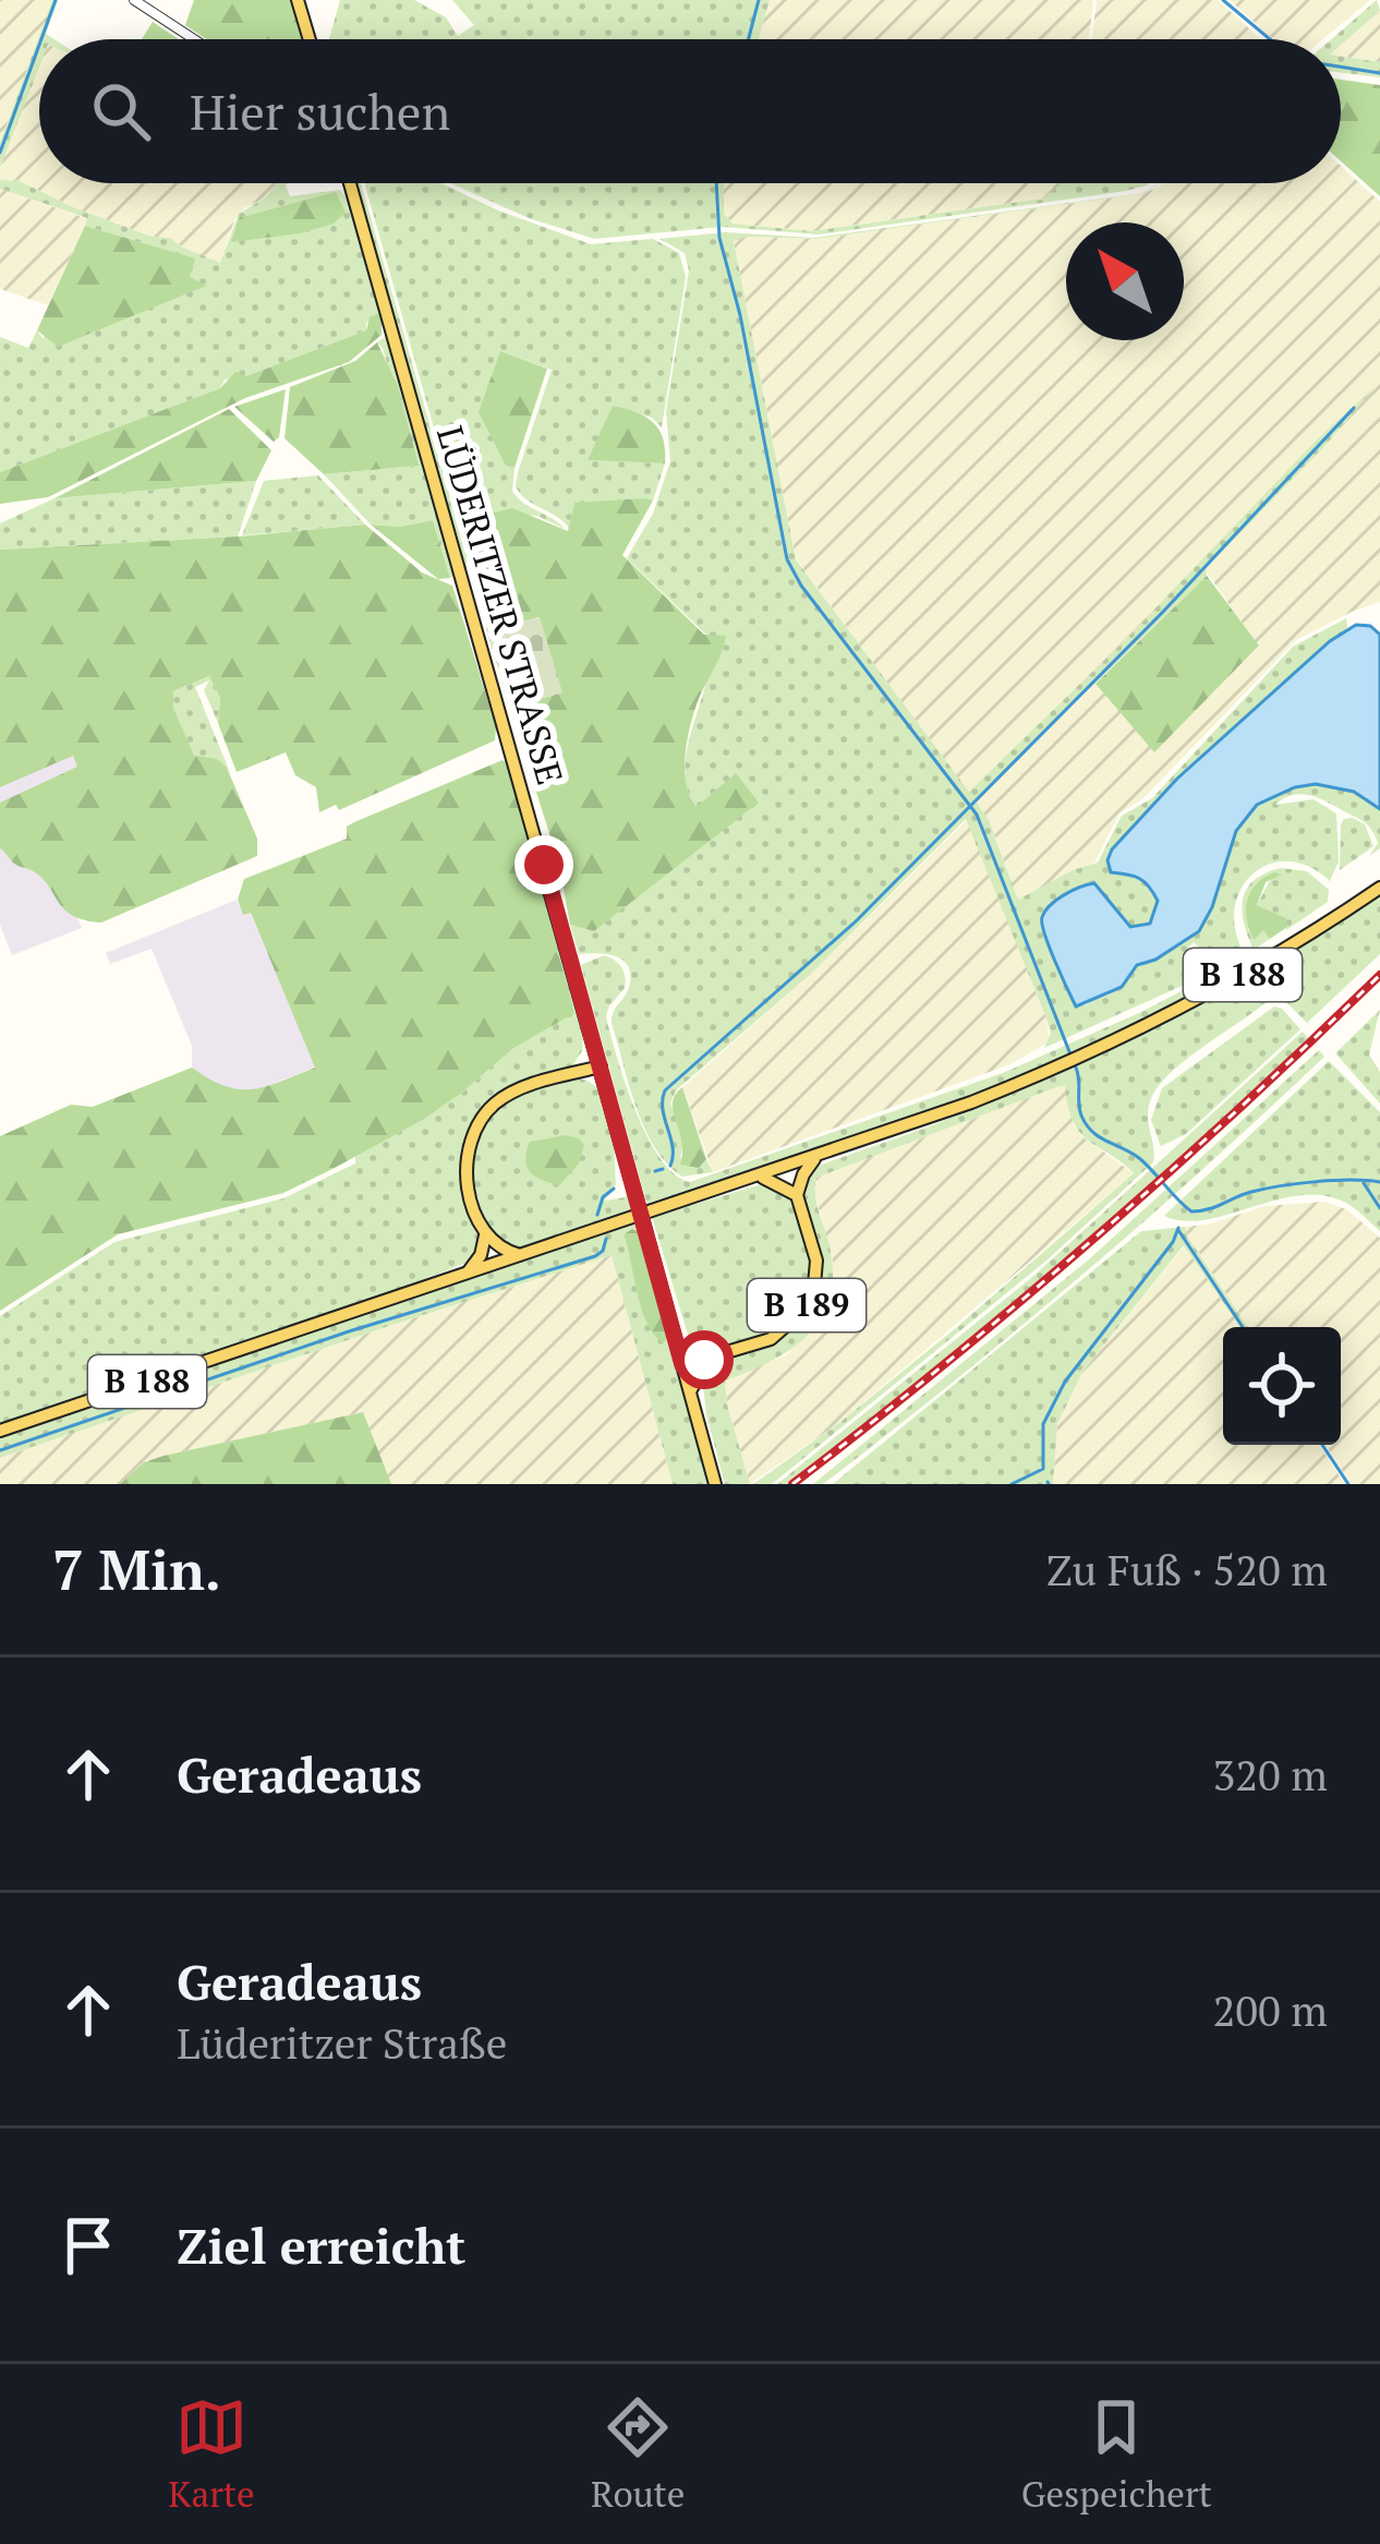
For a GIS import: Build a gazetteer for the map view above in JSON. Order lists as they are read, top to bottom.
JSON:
{
  "streets": {
    "main road": ["LÜDERITZER STRASSE", "B 188", "B 189"]
  },
  "crossings": [
    ["LÜDERITZER STRASSE", "B 189"]
  ],
  "north": "top left",
  "page": {
    "search": "Hier suchen",
    "heading": ["7 Min.", "Zu Fuß · 520 m"],
    "list": [
      ["Geradeaus", "320 m"],
      ["Geradeaus", "Lüderitzer Straße", "200 m"],
      "Ziel erreicht"
    ],
    "nav": ["Karte", "Route", "Gespeichert"]
  }
}
